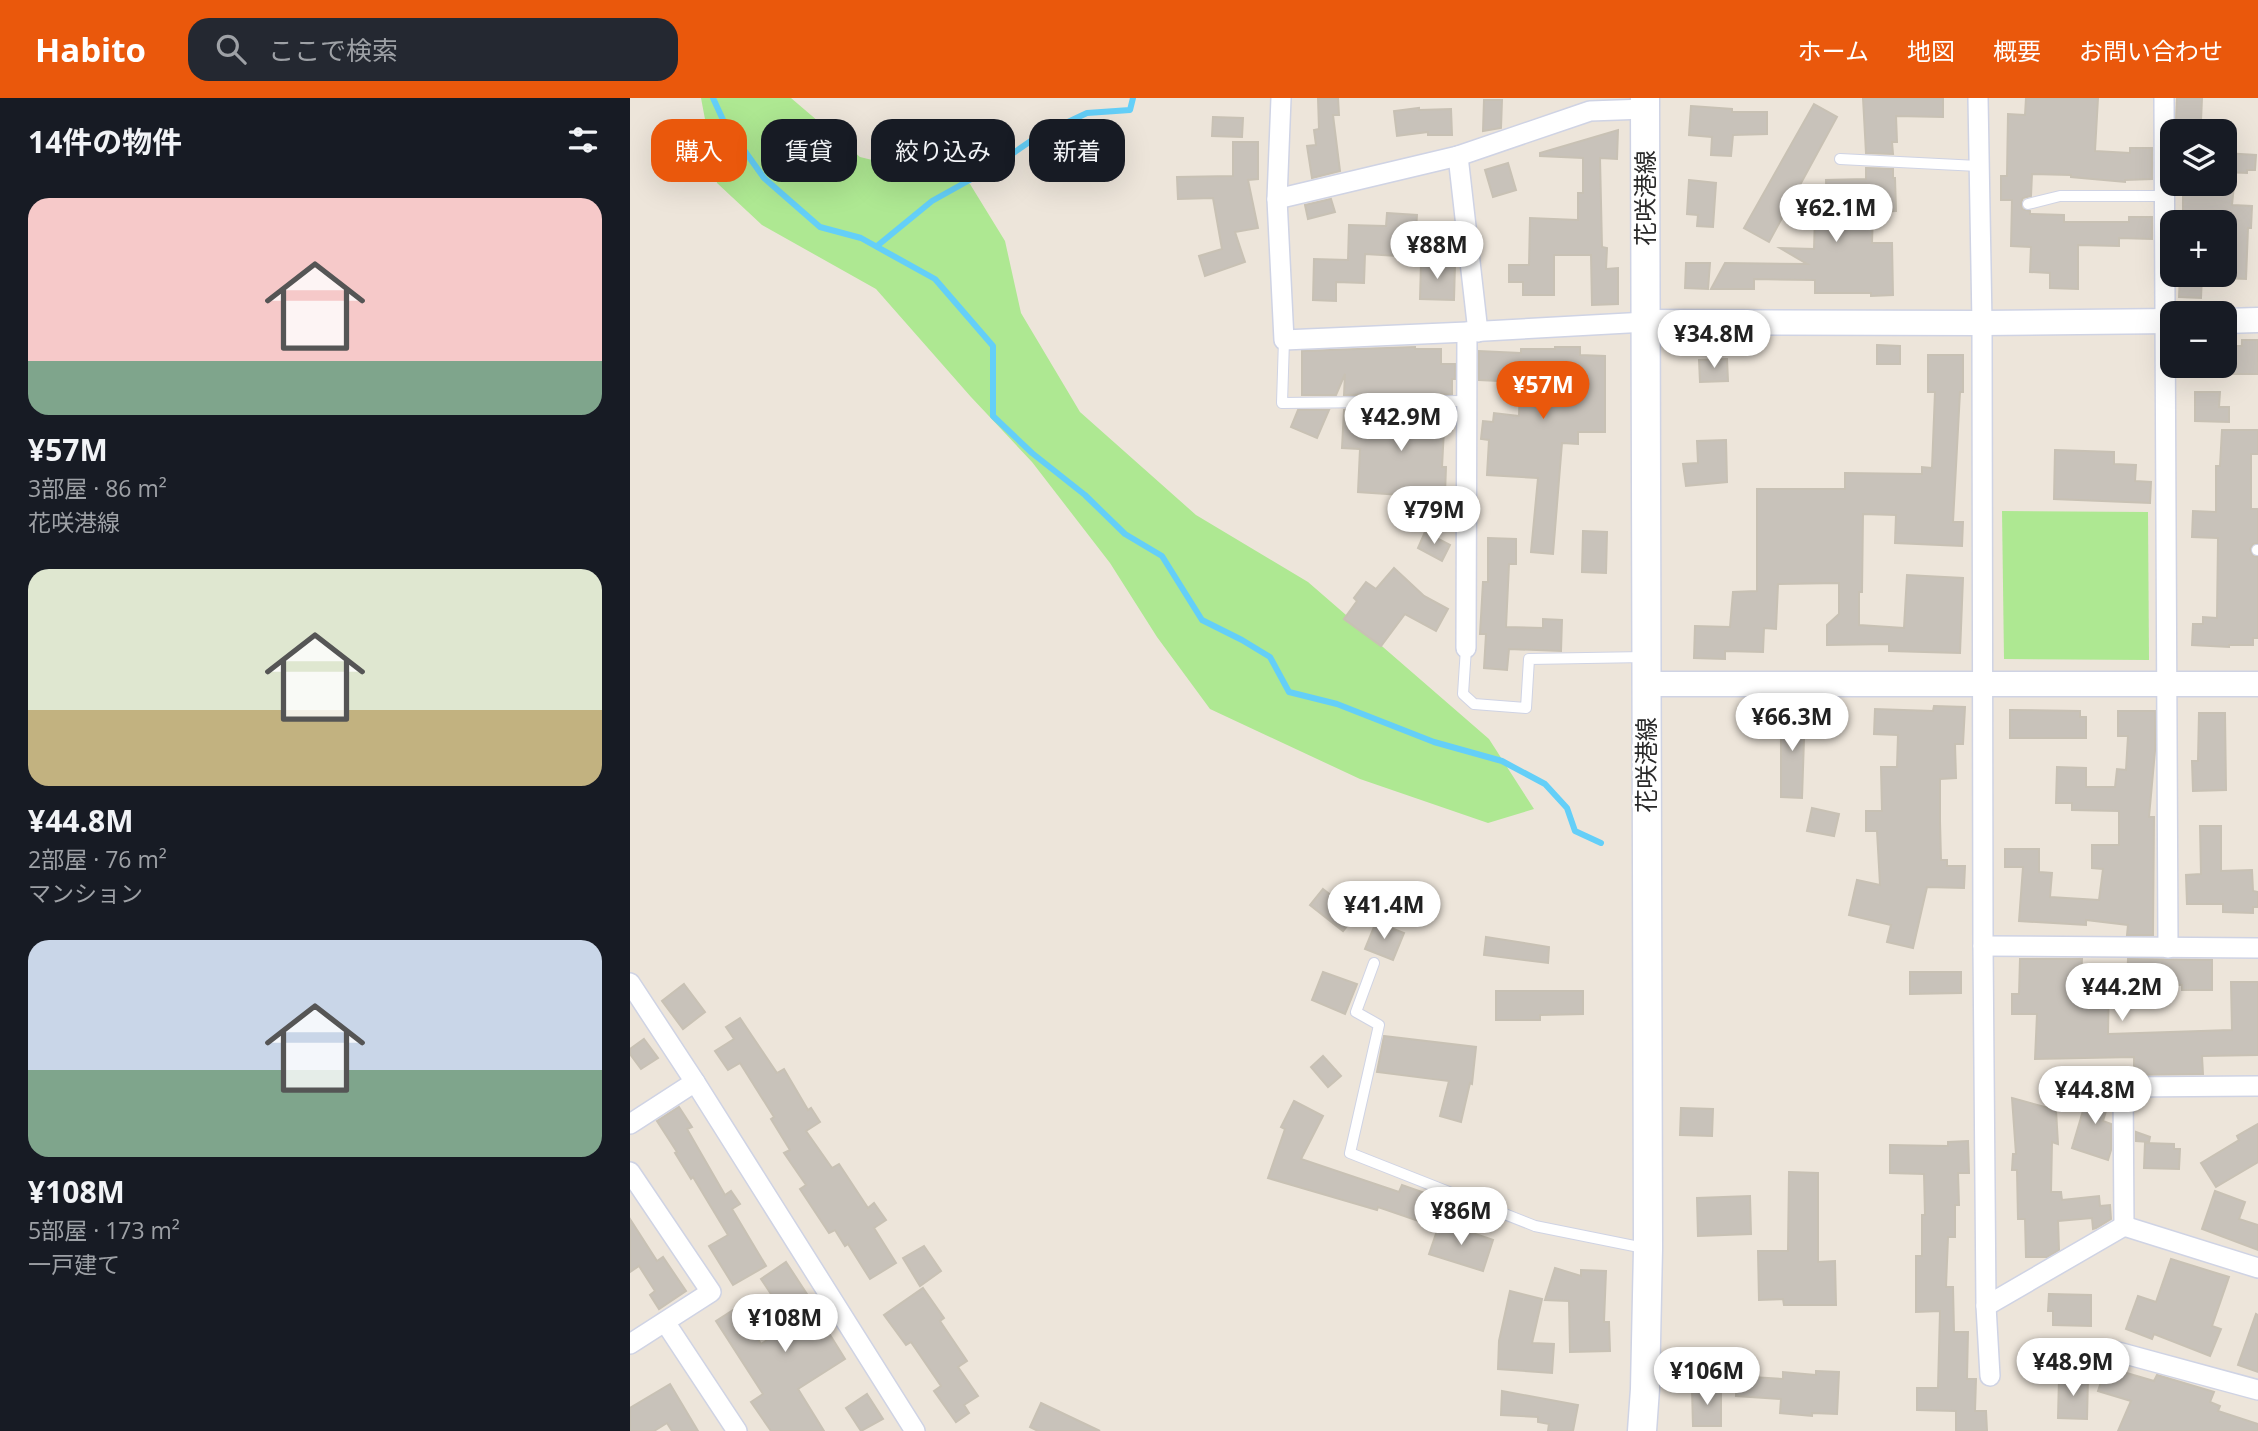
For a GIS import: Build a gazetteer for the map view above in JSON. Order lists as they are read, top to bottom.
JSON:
{
  "streets": {
    "main road": ["花咲港線"]
  },
  "page": {
    "header": "Habito",
    "search": "ここで検索",
    "nav": [
      "ホーム",
      "地図",
      "概要",
      "お問い合わせ"
    ],
    "heading": "14件の物件",
    "map_buttons": ["+", "−"],
    "chip": [
      "購入",
      "賃貸",
      "絞り込み",
      "新着"
    ],
    "list": [
      {
        "name": "¥57M",
        "note": "3部屋 · 86 m² · 花咲港線"
      },
      {
        "name": "¥44.8M",
        "note": "2部屋 · 76 m² · マンション"
      },
      {
        "name": "¥108M",
        "note": "5部屋 · 173 m² · 一戸建て"
      }
    ],
    "price": [
      "¥62.1M",
      "¥88M",
      "¥34.8M",
      "¥57M",
      "¥42.9M",
      "¥79M",
      "¥66.3M",
      "¥41.4M",
      "¥44.2M",
      "¥44.8M",
      "¥86M",
      "¥108M",
      "¥48.9M",
      "¥106M"
    ]
  }
}
